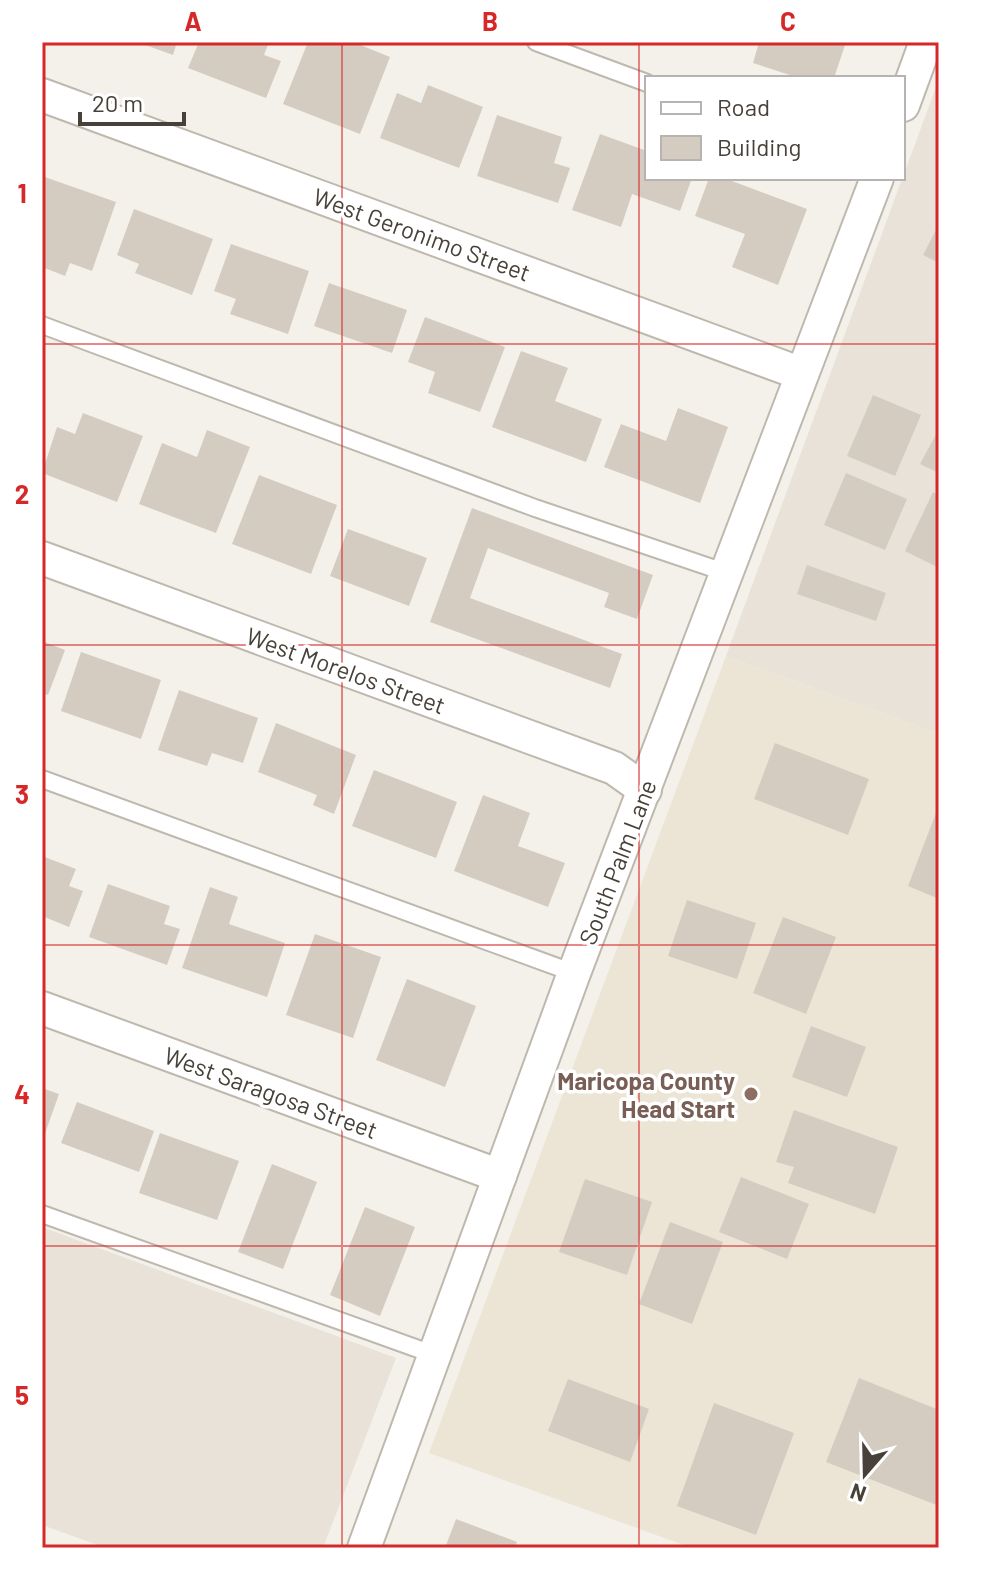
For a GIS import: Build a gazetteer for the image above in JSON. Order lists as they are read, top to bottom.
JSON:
{
  "streets": {
    "street": [
      "West Geronimo Street",
      "West Morelos Street",
      "South Palm Lane",
      "West Saragosa Street"
    ]
  },
  "crossings": [
    ["West Geronimo Street", "South Palm Lane"],
    ["West Morelos Street", "South Palm Lane"],
    ["South Palm Lane", "West Saragosa Street"]
  ],
  "places": ["Maricopa County Head Start"],
  "legend": ["Road", "Building"],
  "scale_bar": "20 m",
  "north": "bottom",
  "grid": {
    "columns": ["A", "B", "C"],
    "rows": [
      "1",
      "2",
      "3",
      "4",
      "5"
    ]
  }
}
